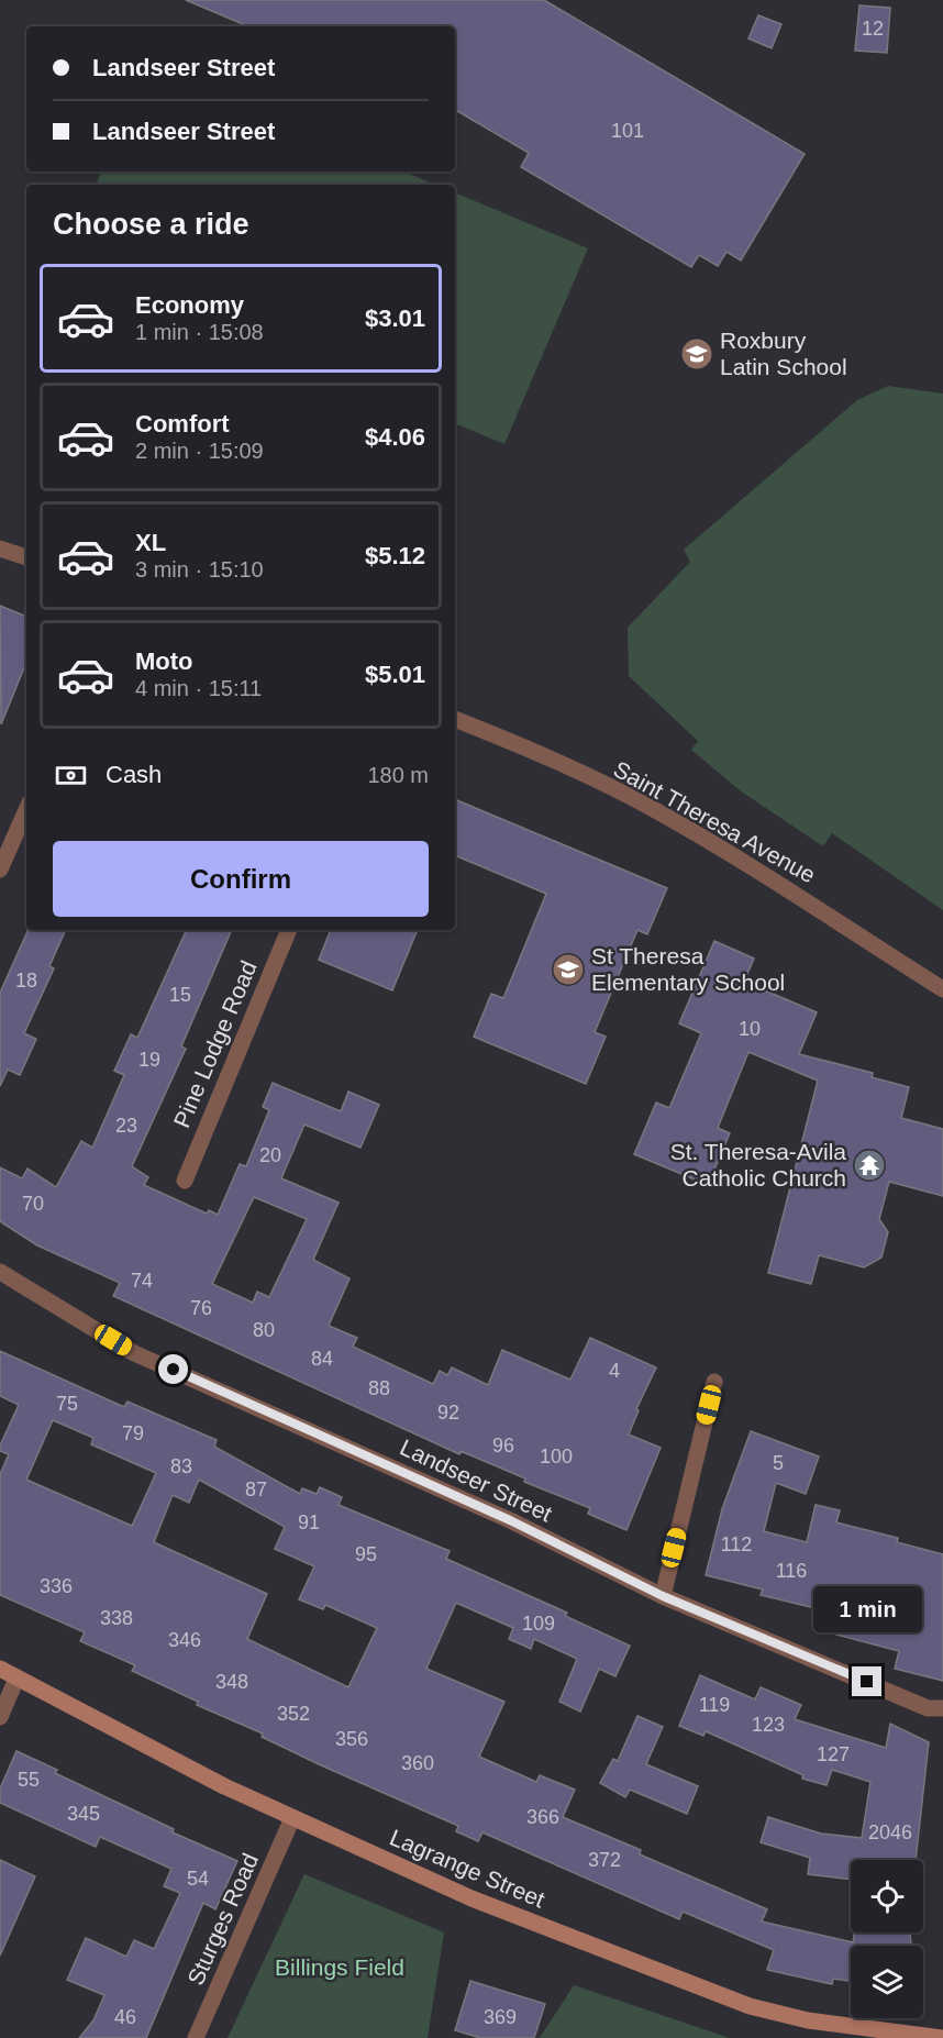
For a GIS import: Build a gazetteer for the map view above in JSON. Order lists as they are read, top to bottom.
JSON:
{
  "streets": {
    "main road": ["Lagrange Street"],
    "street": [
      "Saint Theresa Avenue",
      "Pine Lodge Road",
      "Landseer Street",
      "Sturges Road"
    ]
  },
  "crossings": [
    ["Lagrange Street", "Sturges Road"]
  ],
  "parks": ["Billings Field"],
  "places": {
    "school or university": ["Roxbury Latin School", "St Theresa Elementary School"],
    "temple": ["St. Theresa-Avila Catholic Church"]
  },
  "house_numbers": [
    "12",
    "101",
    "18",
    "15",
    "10",
    "19",
    "23",
    "20",
    "70",
    "74",
    "76",
    "80",
    "84",
    "4",
    "88",
    "75",
    "92",
    "79",
    "96",
    "100",
    "5",
    "83",
    "87",
    "91",
    "112",
    "95",
    "116",
    "336",
    "338",
    "109",
    "346",
    "348",
    "119",
    "352",
    "123",
    "356",
    "127",
    "360",
    "55",
    "345",
    "366",
    "2046",
    "372",
    "54",
    "46",
    "369"
  ],
  "page": {
    "banner": ["Landseer Street", "Landseer Street"],
    "heading": "Choose a ride",
    "list": [
      {
        "name": "Economy",
        "note": "1 min · 15:08",
        "value": "$3.01"
      },
      {
        "name": "Comfort",
        "note": "2 min · 15:09",
        "value": "$4.06"
      },
      {
        "name": "XL",
        "note": "3 min · 15:10",
        "value": "$5.12"
      },
      {
        "name": "Moto",
        "note": "4 min · 15:11",
        "value": "$5.01"
      }
    ],
    "pay": ["Cash", "180 m"],
    "buttons": "Confirm",
    "bubble": "1 min"
  }
}
